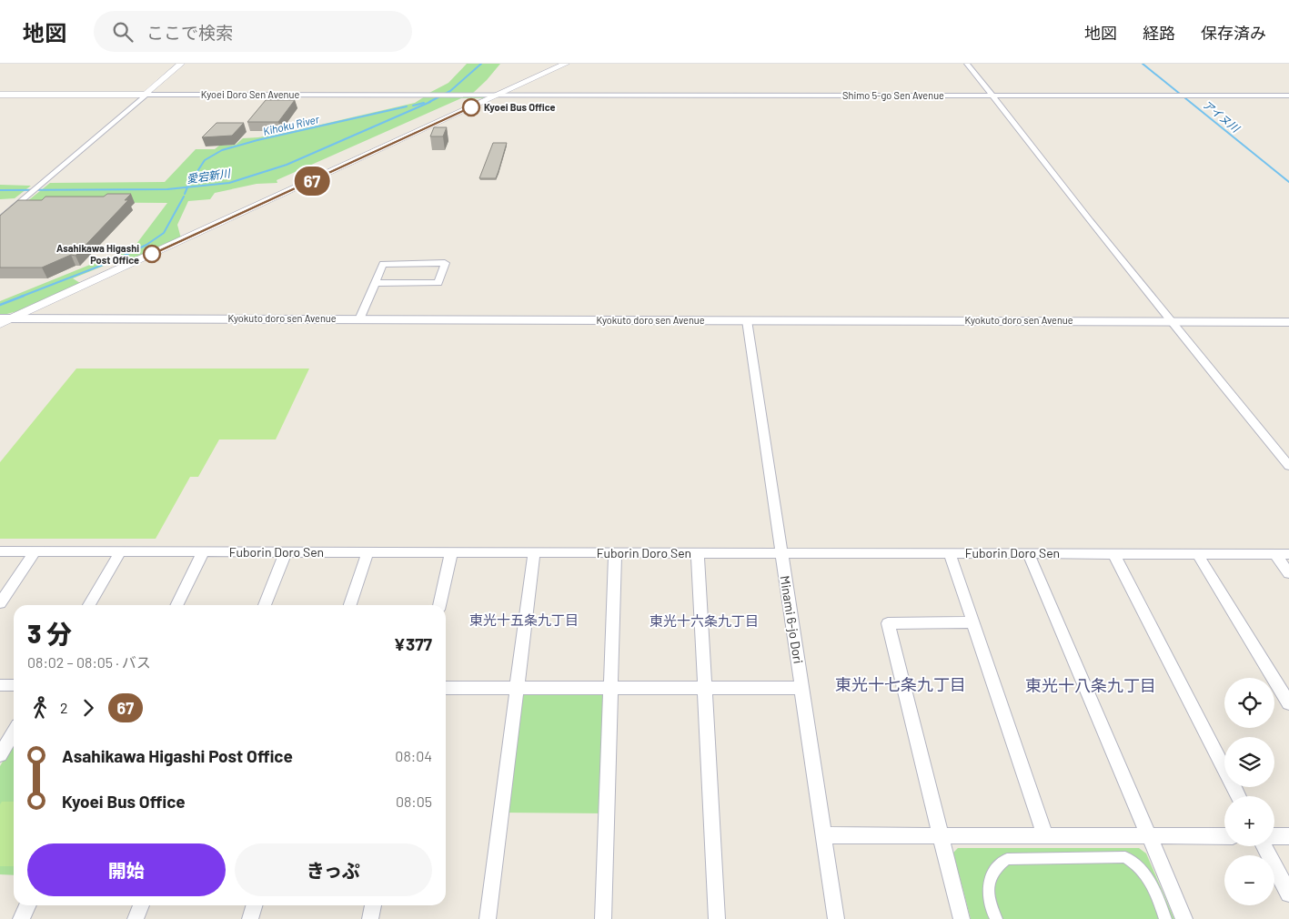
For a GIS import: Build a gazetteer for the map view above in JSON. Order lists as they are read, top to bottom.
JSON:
{
  "streets": {
    "street": [
      "Kyoei Doro Sen Avenue",
      "Shimo 5-go Sen Avenue",
      "Kyokuto doro sen Avenue",
      "Fuborin Doro Sen",
      "Minami 6-jo Dori"
    ]
  },
  "crossings": [
    ["Kyoei Doro Sen Avenue", "Shimo 5-go Sen Avenue"],
    ["Kyokuto doro sen Avenue", "Minami 6-jo Dori"],
    ["Fuborin Doro Sen", "Minami 6-jo Dori"]
  ],
  "districts": [
    "東光十五条九丁目",
    "東光十六条九丁目",
    "東光十七条九丁目",
    "東光十八条九丁目"
  ],
  "water": ["アイヌ川", "Kihoku River", "愛宕新川"],
  "places": ["Kyoei Bus Office", "Asahikawa Higashi Post Office"],
  "lines": ["bus line 67"],
  "page": {
    "header": "地図",
    "search": "ここで検索",
    "nav": ["地図", "経路", "保存済み"],
    "on_map": "67",
    "heading": ["3 分", "08:02 – 08:05 · バス", "¥377"],
    "map_buttons": ["+", "−"],
    "legs": ["2", "67"],
    "list": [
      {
        "name": "Asahikawa Higashi Post Office",
        "value": "08:04"
      },
      {
        "name": "Kyoei Bus Office",
        "value": "08:05"
      }
    ],
    "buttons": ["開始", "きっぷ"]
  }
}
